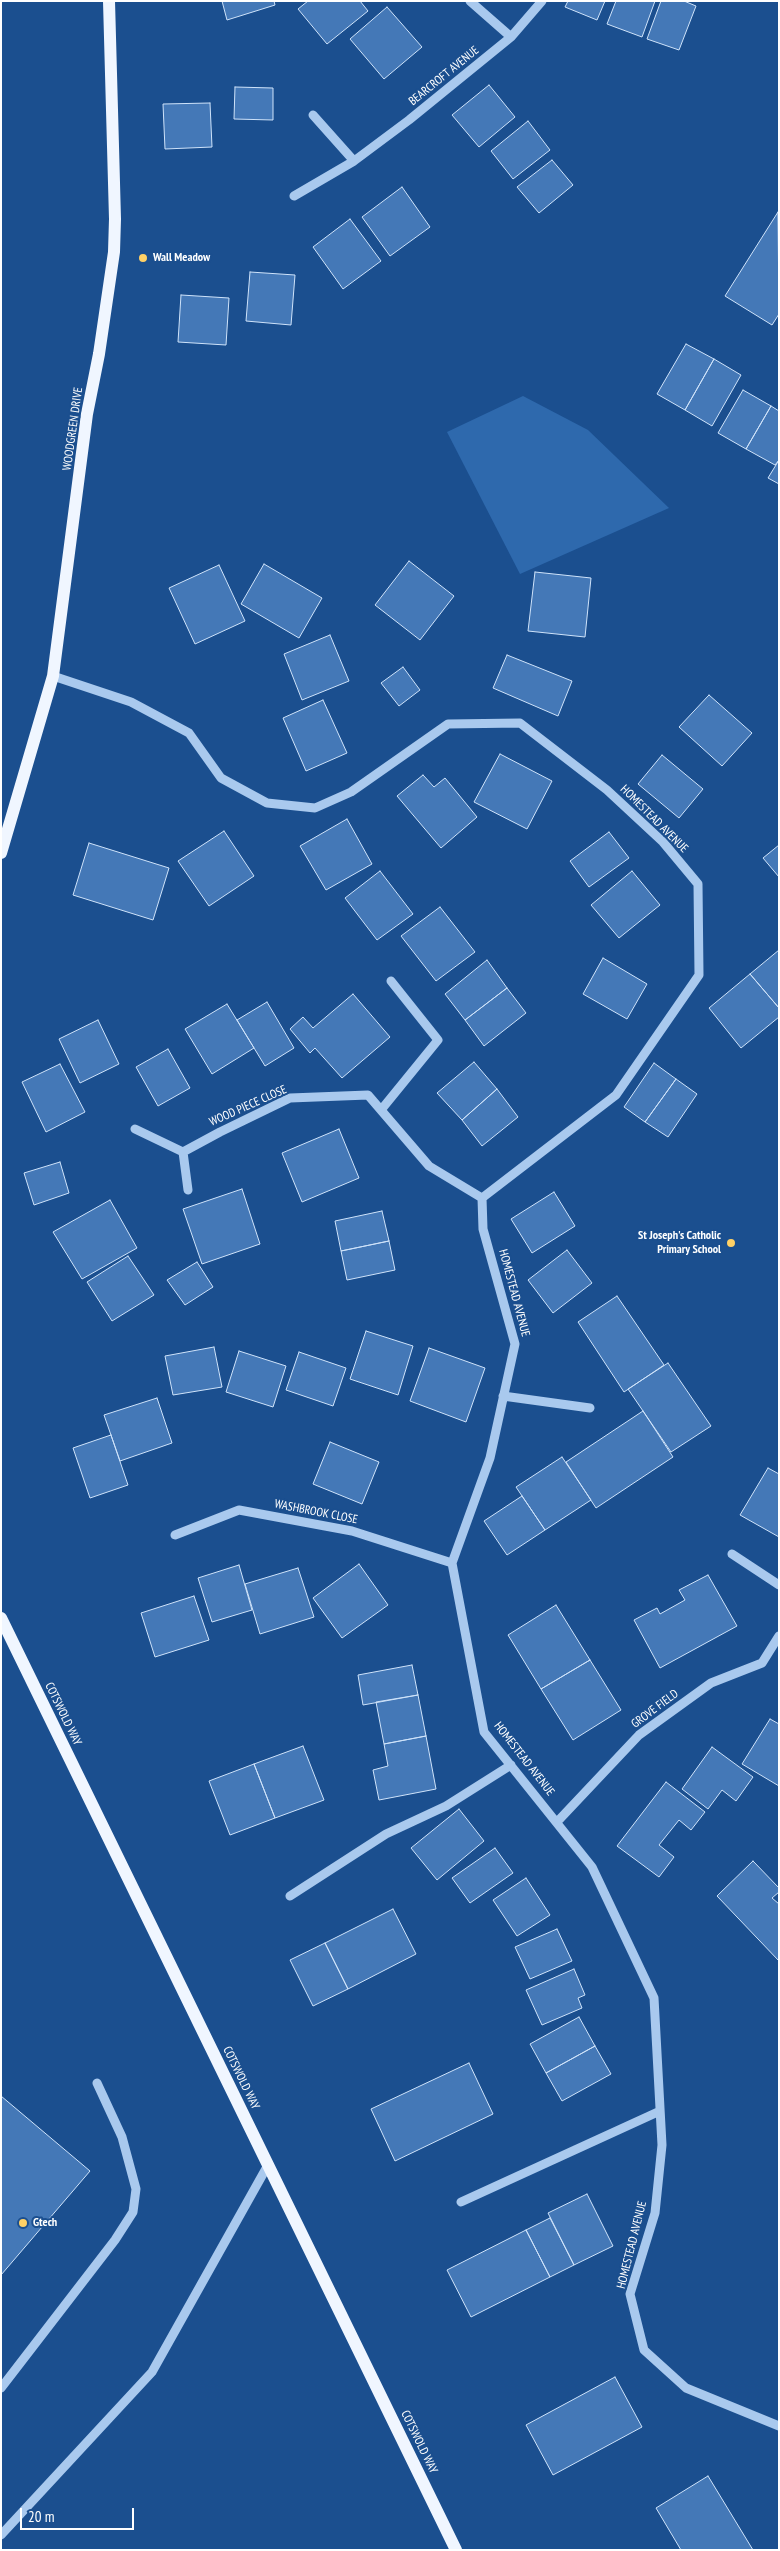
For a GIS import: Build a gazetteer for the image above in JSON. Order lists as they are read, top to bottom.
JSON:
{
  "streets": {
    "main road": ["WOODGREEN DRIVE", "COTSWOLD WAY"],
    "street": [
      "BEARCROFT AVENUE",
      "HOMESTEAD AVENUE",
      "WOOD PIECE CLOSE",
      "WASHBROOK CLOSE",
      "GROVE FIELD"
    ]
  },
  "crossings": [
    ["WOODGREEN DRIVE", "HOMESTEAD AVENUE"],
    ["HOMESTEAD AVENUE", "WOOD PIECE CLOSE"],
    ["HOMESTEAD AVENUE", "WASHBROOK CLOSE"],
    ["HOMESTEAD AVENUE", "GROVE FIELD"]
  ],
  "places": ["Wall Meadow", "St Joseph's Catholic Primary School", "Gtech"],
  "scale_bar": "20 m"
}
